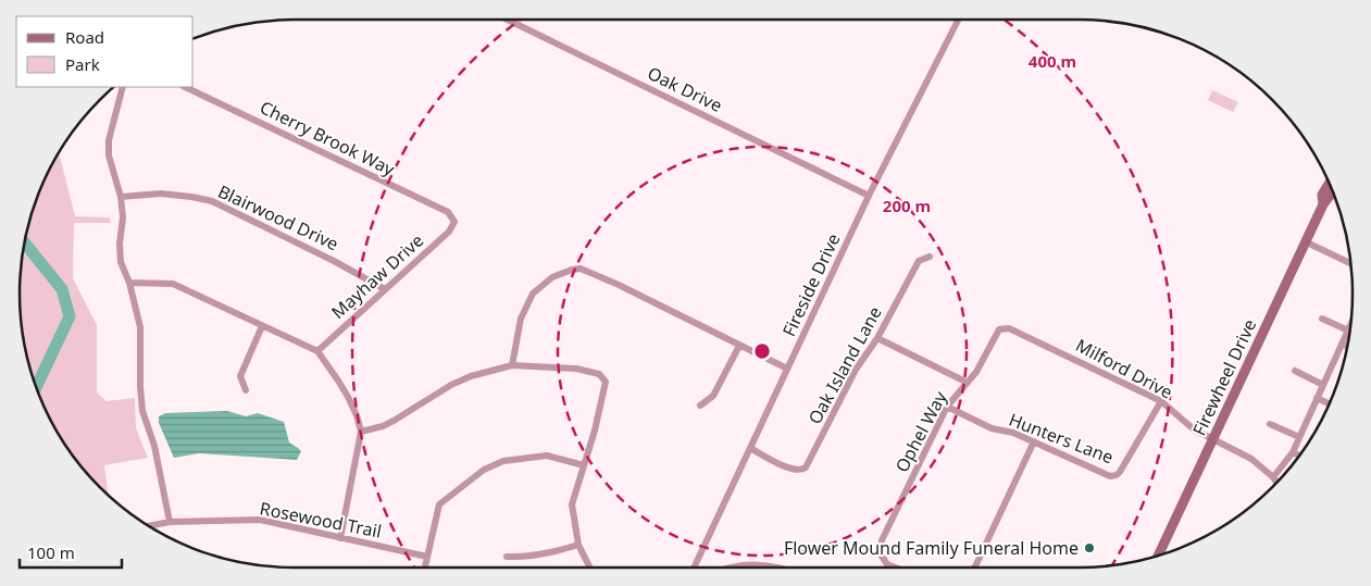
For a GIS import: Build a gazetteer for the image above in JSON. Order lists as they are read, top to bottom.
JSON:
{
  "streets": {
    "street": [
      "Oak Drive",
      "Cherry Brook Way",
      "Blairwood Drive",
      "Mayhaw Drive",
      "Fireside Drive",
      "Oak Island Lane",
      "Milford Drive",
      "Firewheel Drive",
      "Ophel Way",
      "Hunters Lane",
      "Rosewood Trail"
    ]
  },
  "crossings": [
    ["Oak Drive", "Fireside Drive"],
    ["Cherry Brook Way", "Mayhaw Drive"],
    ["Blairwood Drive", "Mayhaw Drive"],
    ["Fireside Drive", "Oak Island Lane"],
    ["Milford Drive", "Firewheel Drive"],
    ["Milford Drive", "Ophel Way"],
    ["Milford Drive", "Hunters Lane"],
    ["Ophel Way", "Hunters Lane"]
  ],
  "places": ["Flower Mound Family Funeral Home"],
  "legend": ["Road", "Park"],
  "scale_bar": "100 m",
  "rings": ["400 m", "200 m"]
}
